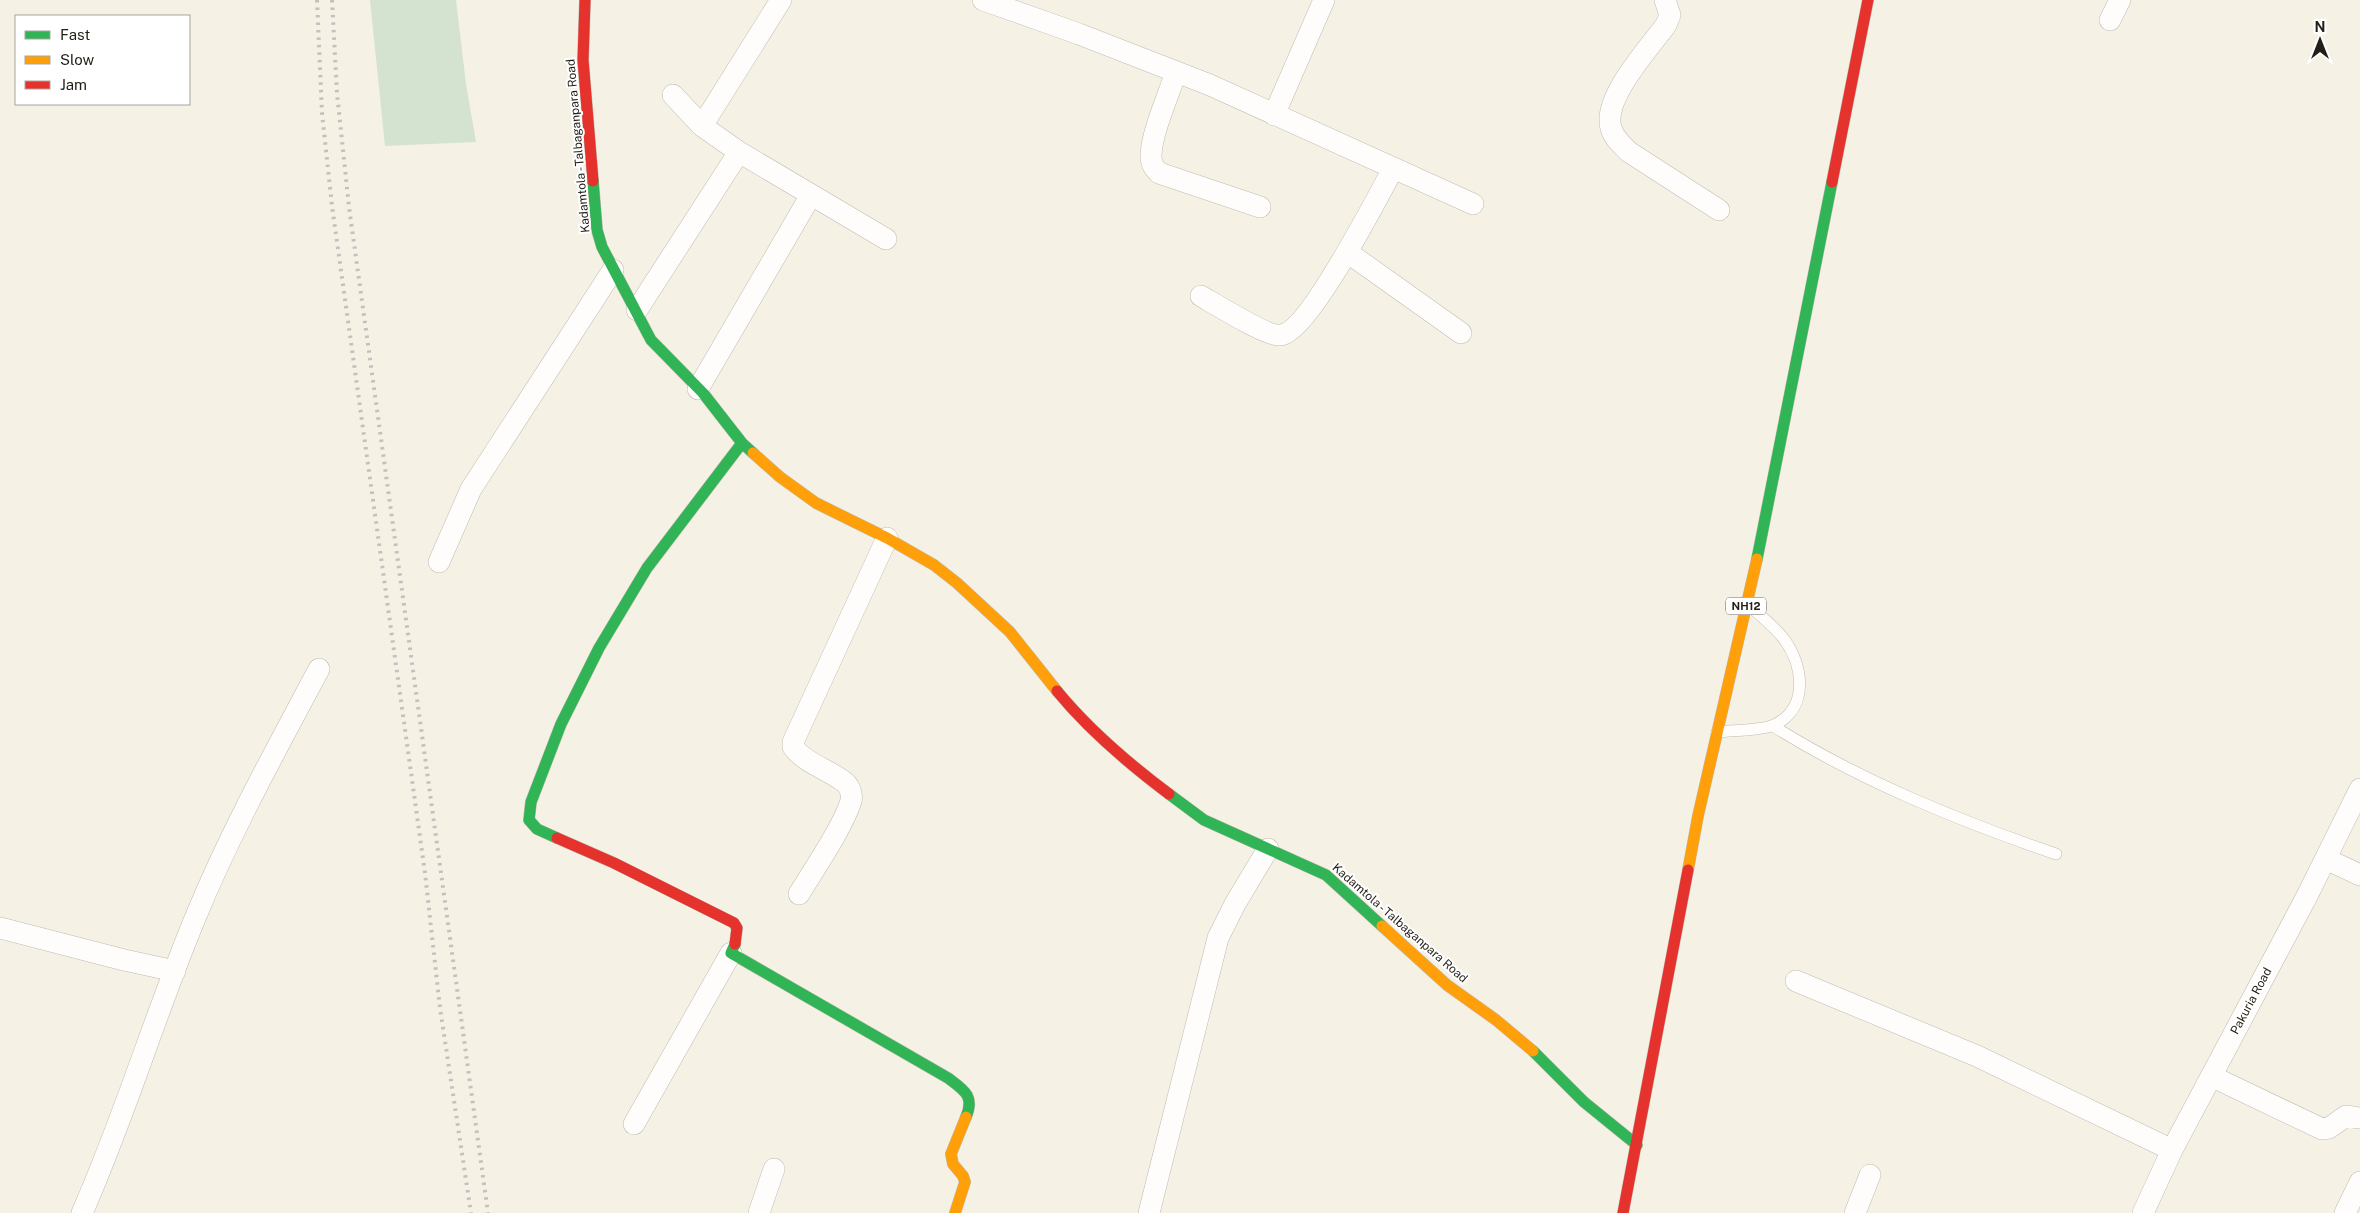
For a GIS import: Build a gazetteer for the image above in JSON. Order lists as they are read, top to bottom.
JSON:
{
  "streets": {
    "street": ["Kadamtola - Talbaganpara Road", "NH12", "Pakuria Road"]
  },
  "crossings": [
    ["Kadamtola - Talbaganpara Road", "NH12"]
  ],
  "legend": ["Fast", "Slow", "Jam"],
  "north": "top"
}
